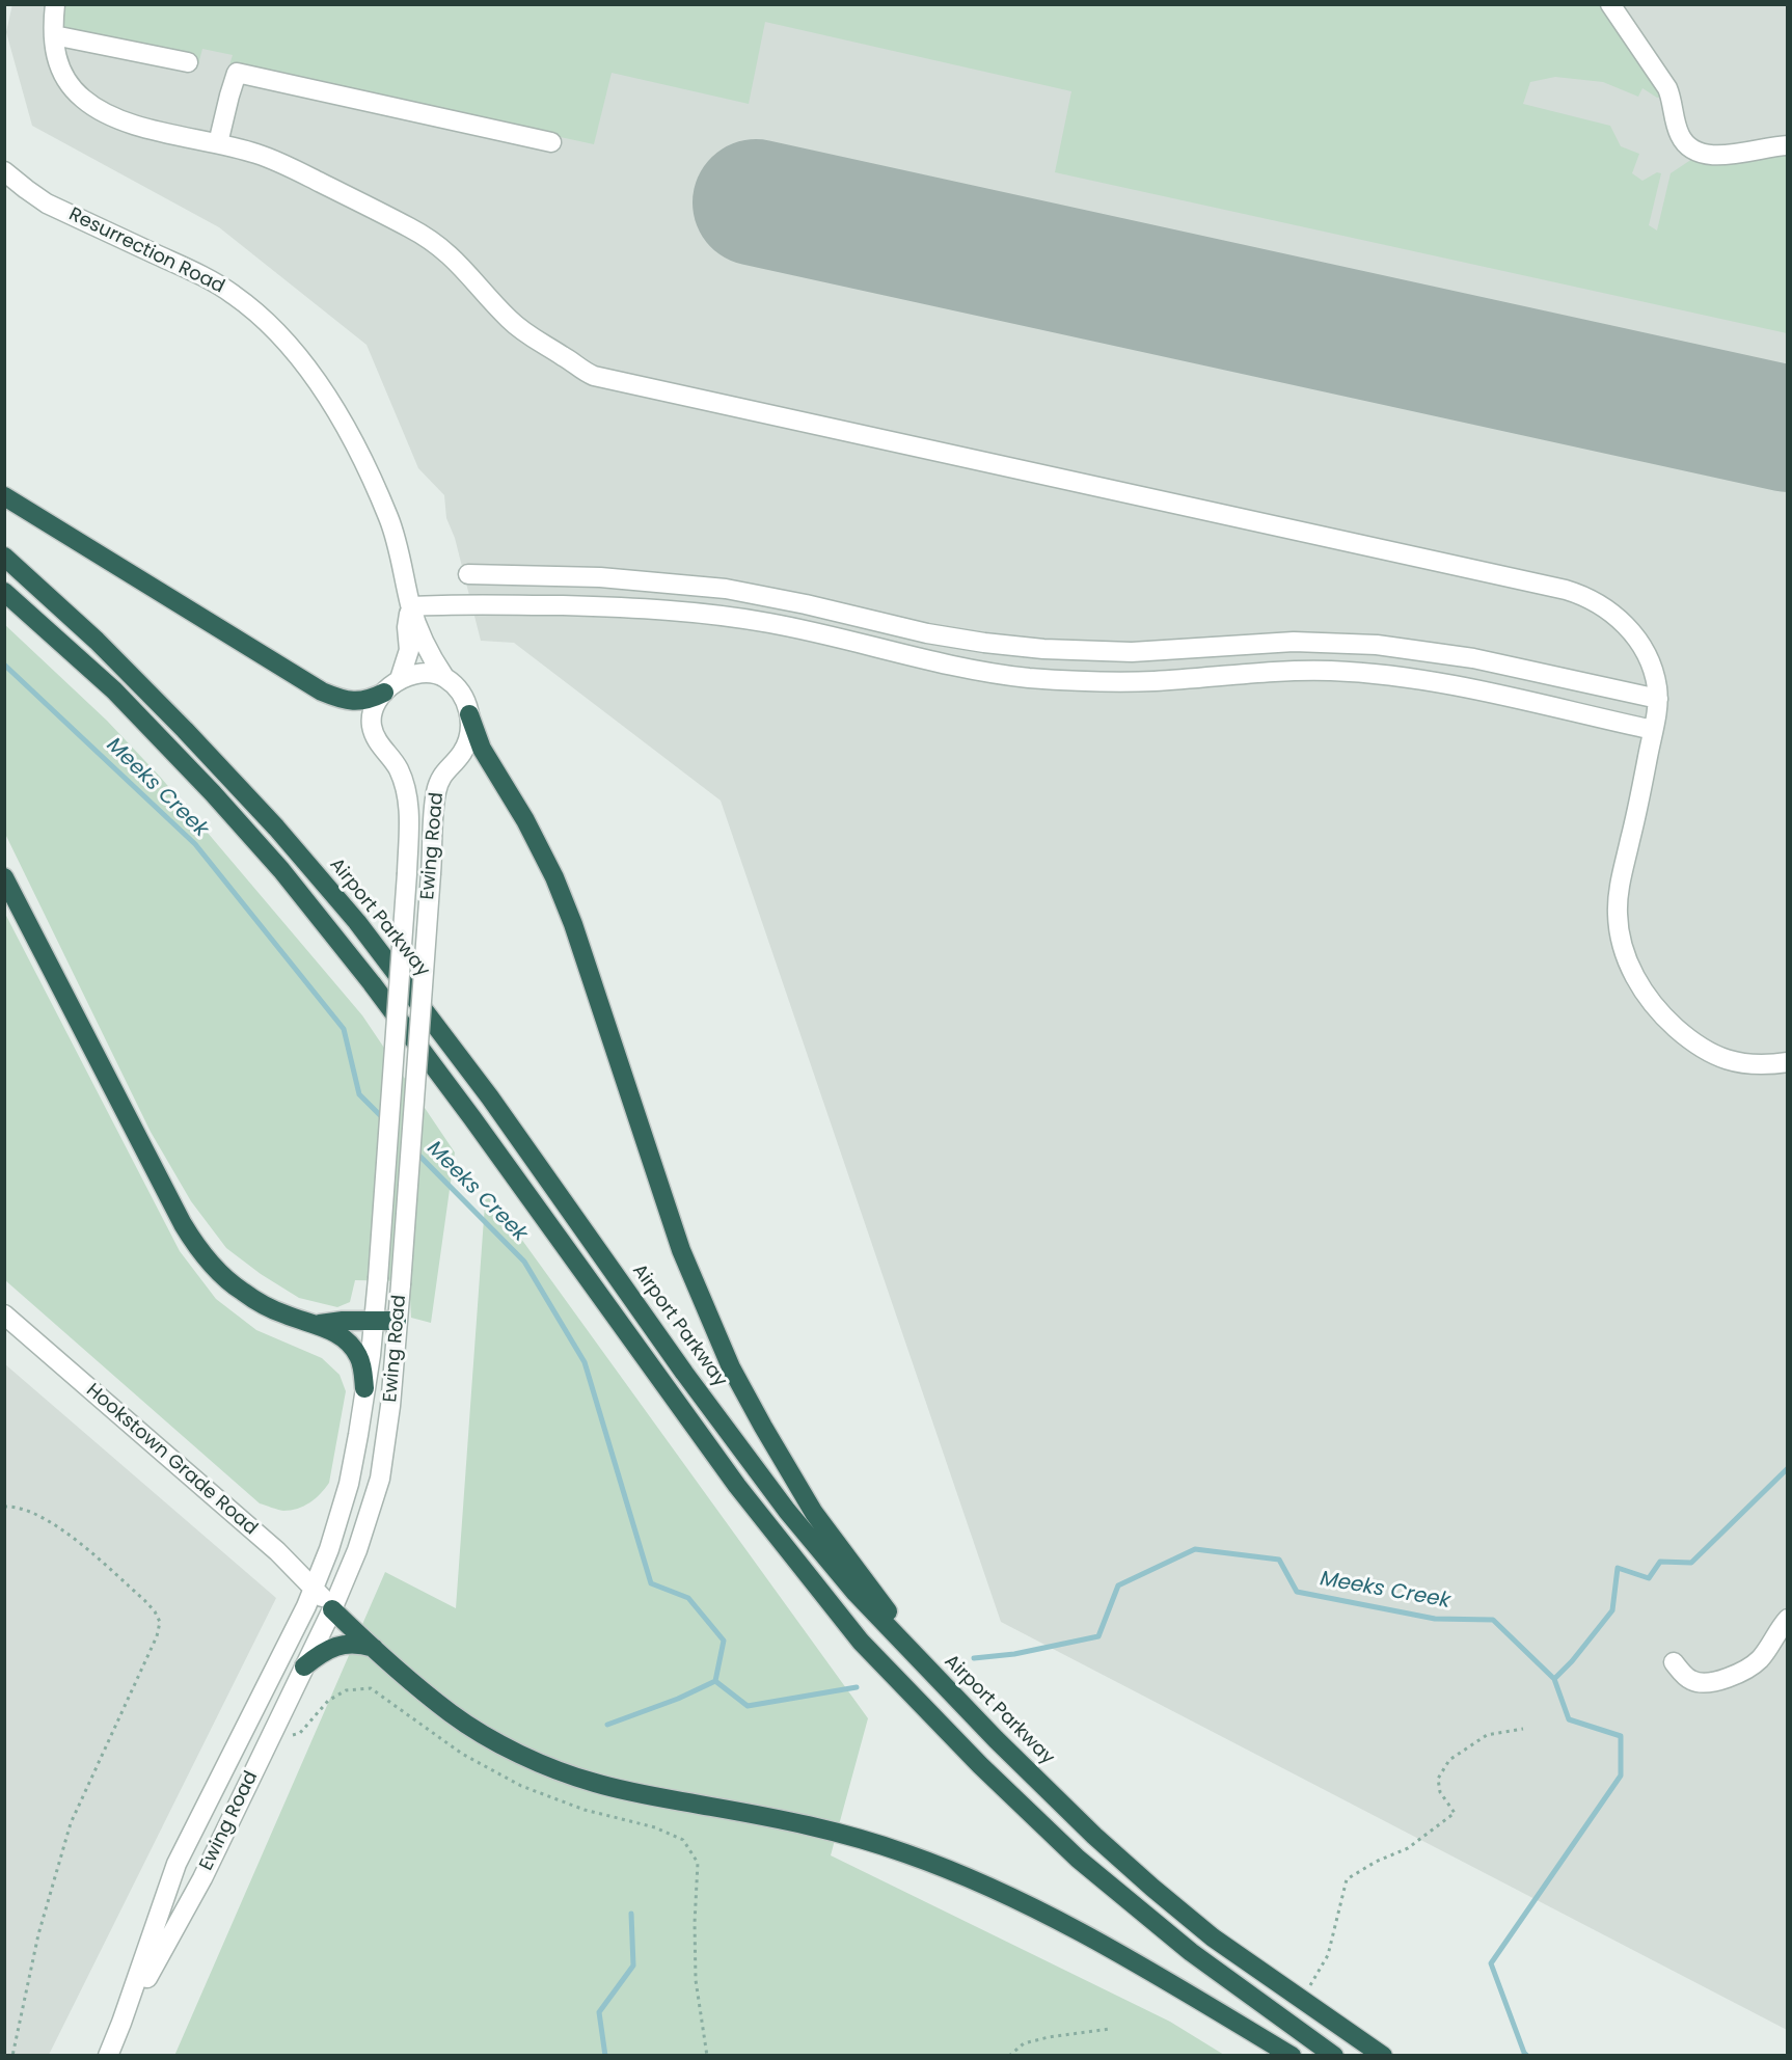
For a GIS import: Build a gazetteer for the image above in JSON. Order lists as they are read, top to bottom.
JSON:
{
  "streets": {
    "highway": ["Airport Parkway"],
    "street": ["Resurrection Road", "Ewing Road", "Hookstown Grade Road"]
  },
  "crossings": [
    ["Resurrection Road", "Ewing Road"],
    ["Ewing Road", "Hookstown Grade Road"]
  ],
  "water": ["Meeks Creek"]
}
